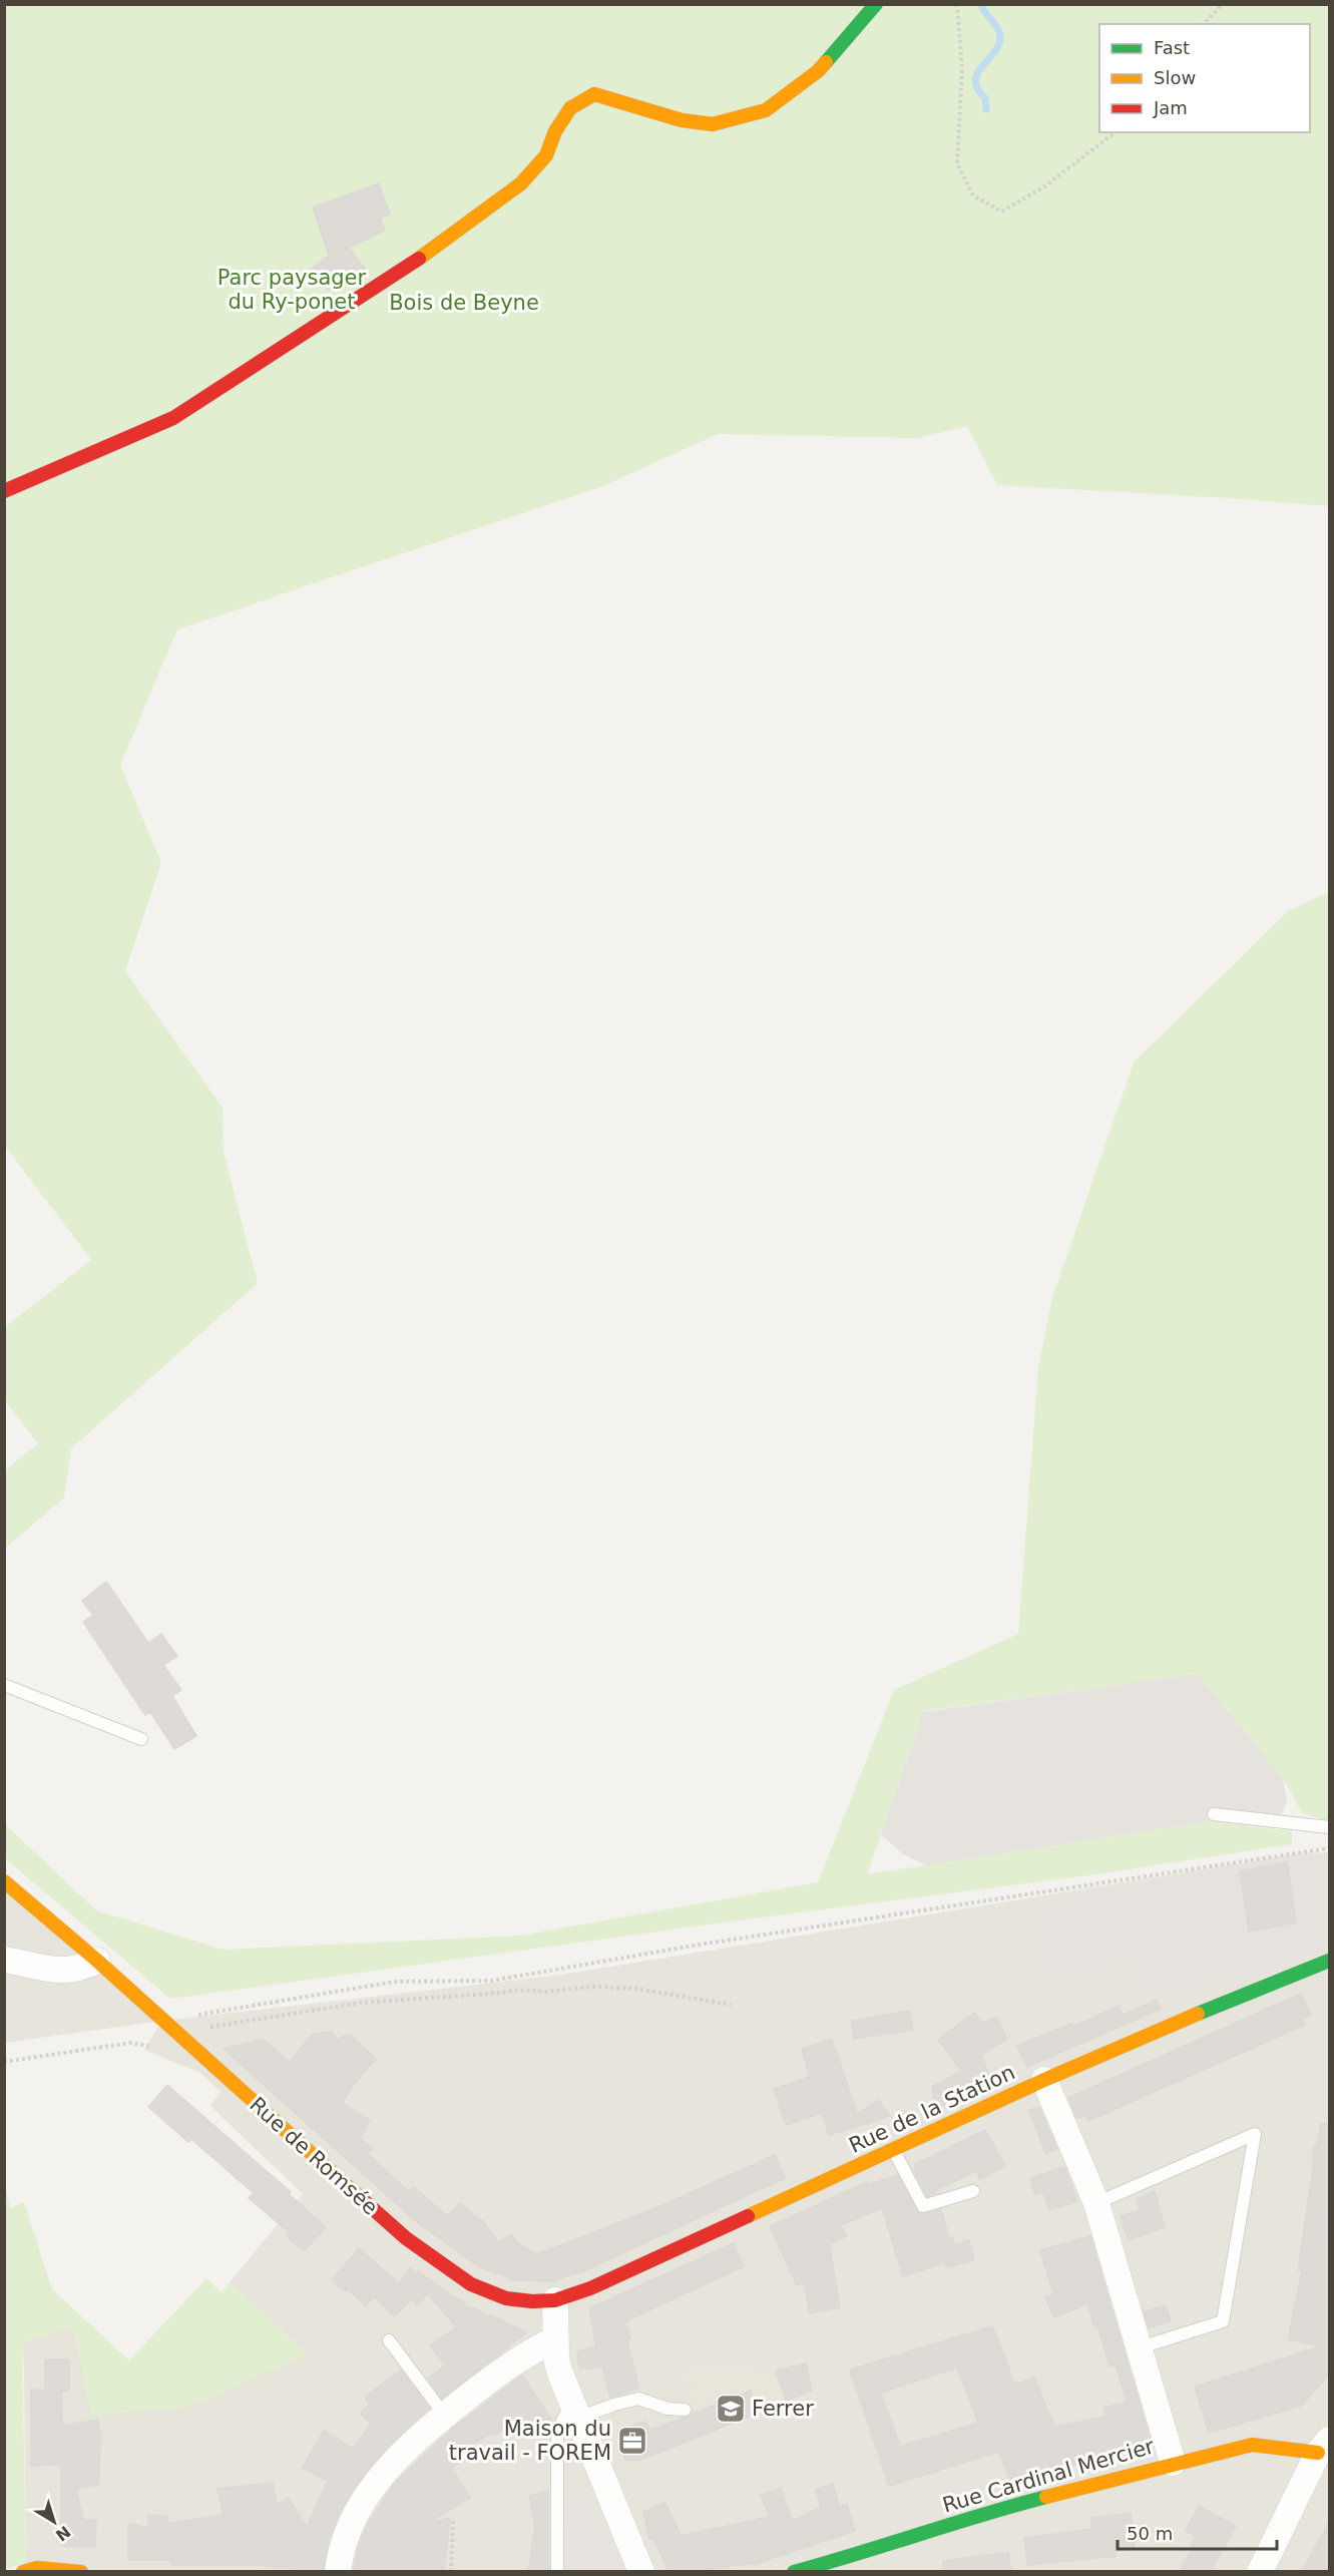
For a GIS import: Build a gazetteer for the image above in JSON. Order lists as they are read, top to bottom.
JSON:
{
  "streets": {
    "street": ["Rue de la Station", "Rue de Romsée", "Rue Cardinal Mercier"]
  },
  "crossings": [
    ["Rue de la Station", "Rue de Romsée"]
  ],
  "parks": ["Parc paysager du Ry-ponet", "Bois de Beyne"],
  "places": {
    "school or university": ["Ferrer"],
    "office": ["Maison du travail - FOREM"]
  },
  "legend": ["Fast", "Slow", "Jam"],
  "scale_bar": "50 m",
  "north": "bottom right"
}
